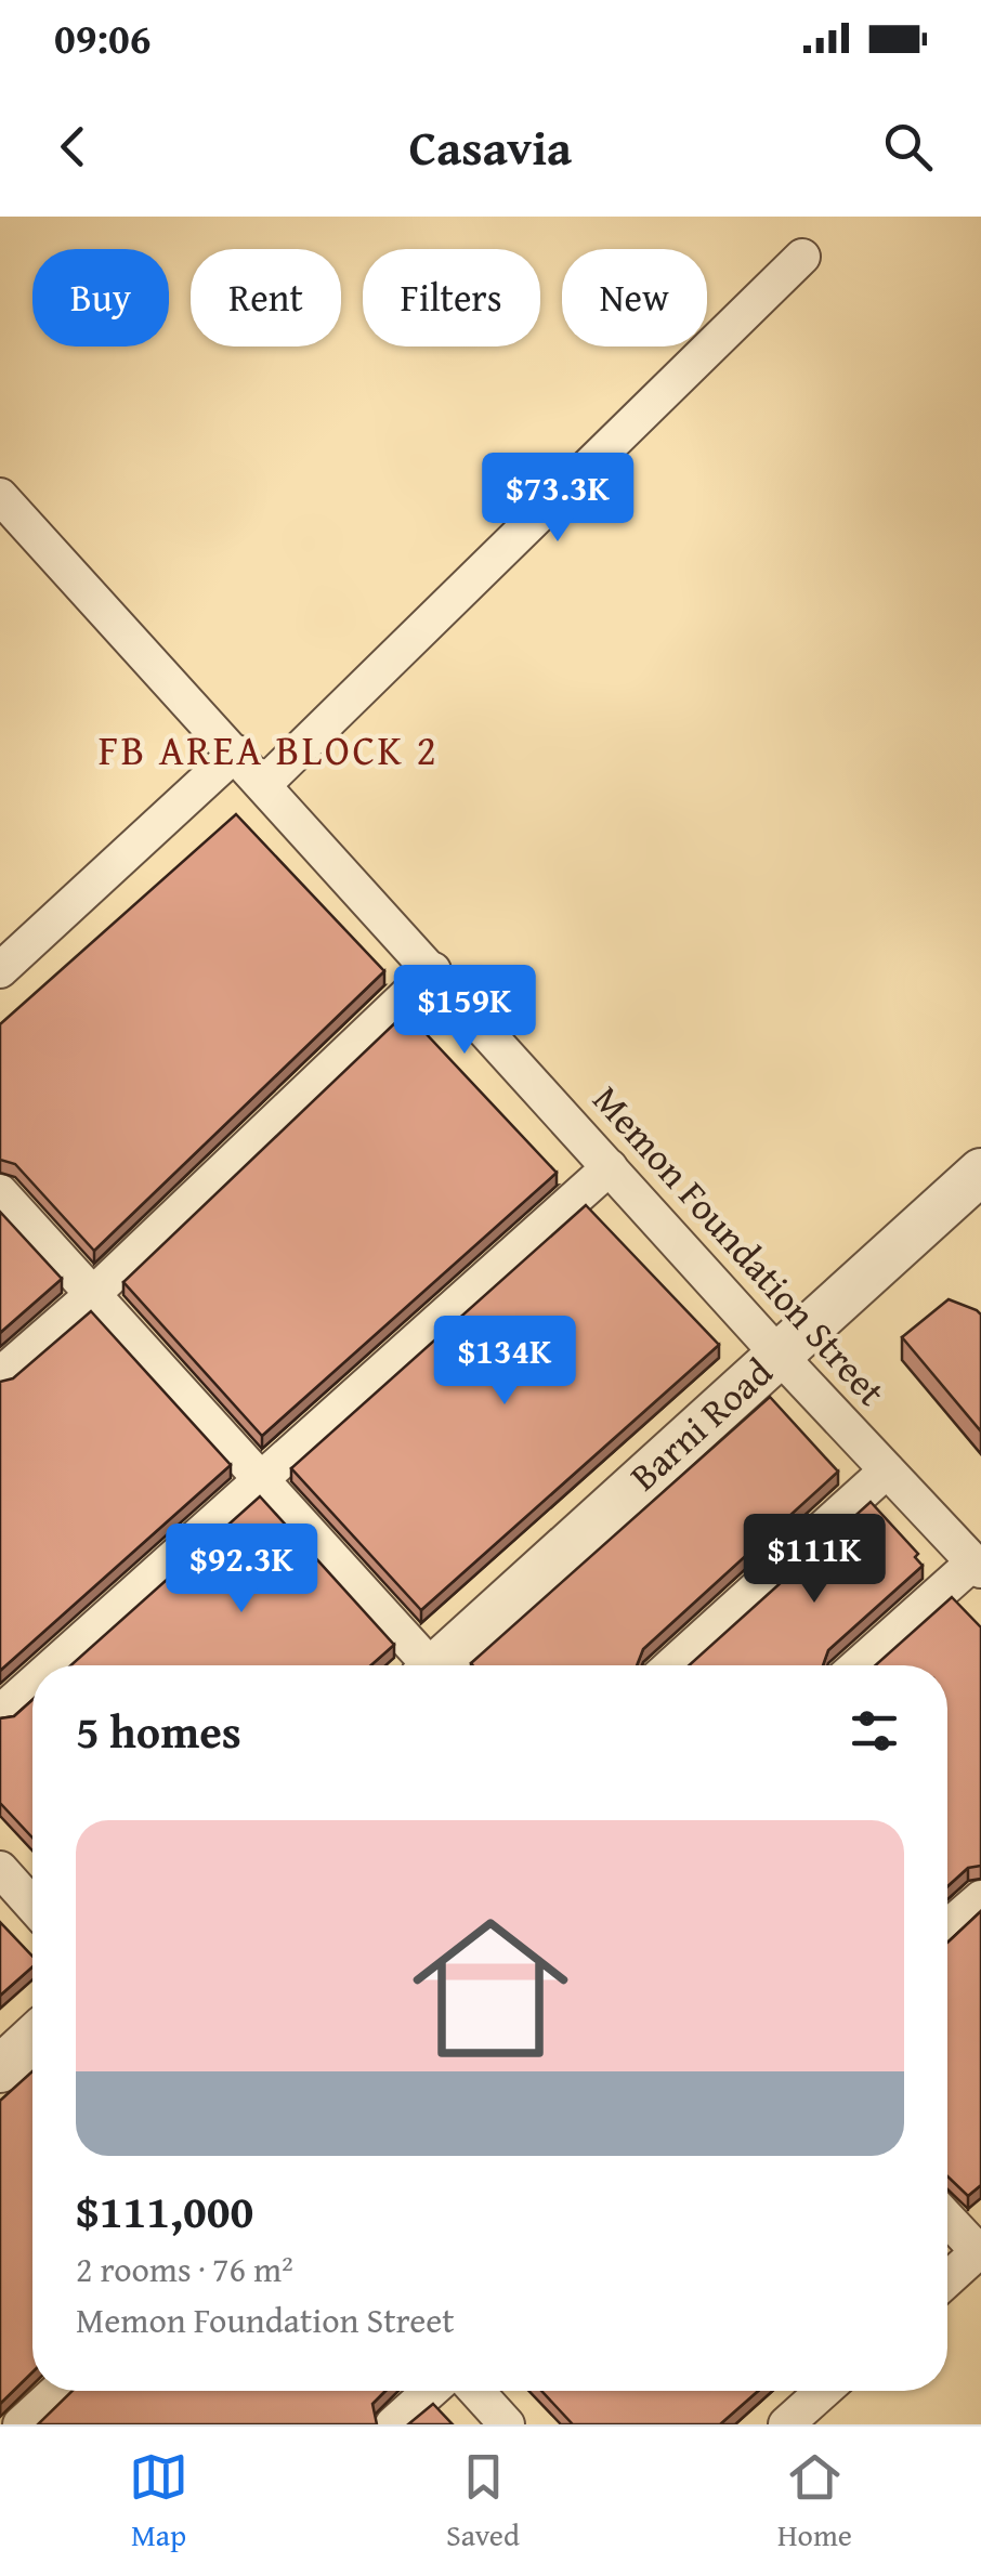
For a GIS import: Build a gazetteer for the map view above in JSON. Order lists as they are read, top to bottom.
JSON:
{
  "streets": {
    "street": ["Memon Foundation Street", "Barni Road"]
  },
  "crossings": [
    ["Memon Foundation Street", "Barni Road"]
  ],
  "districts": ["FB AREA BLOCK 2"],
  "page": {
    "status": "09:06",
    "header": "Casavia",
    "chip": [
      "Buy",
      "Rent",
      "Filters",
      "New"
    ],
    "price": [
      "$73.3K",
      "$159K",
      "$134K",
      "$111K",
      "$92.3K"
    ],
    "heading": "5 homes",
    "list": [
      {
        "name": "$111,000",
        "note": "2 rooms · 76 m² · Memon Foundation Street"
      }
    ],
    "tabs": ["Map", "Saved", "Home"]
  }
}
